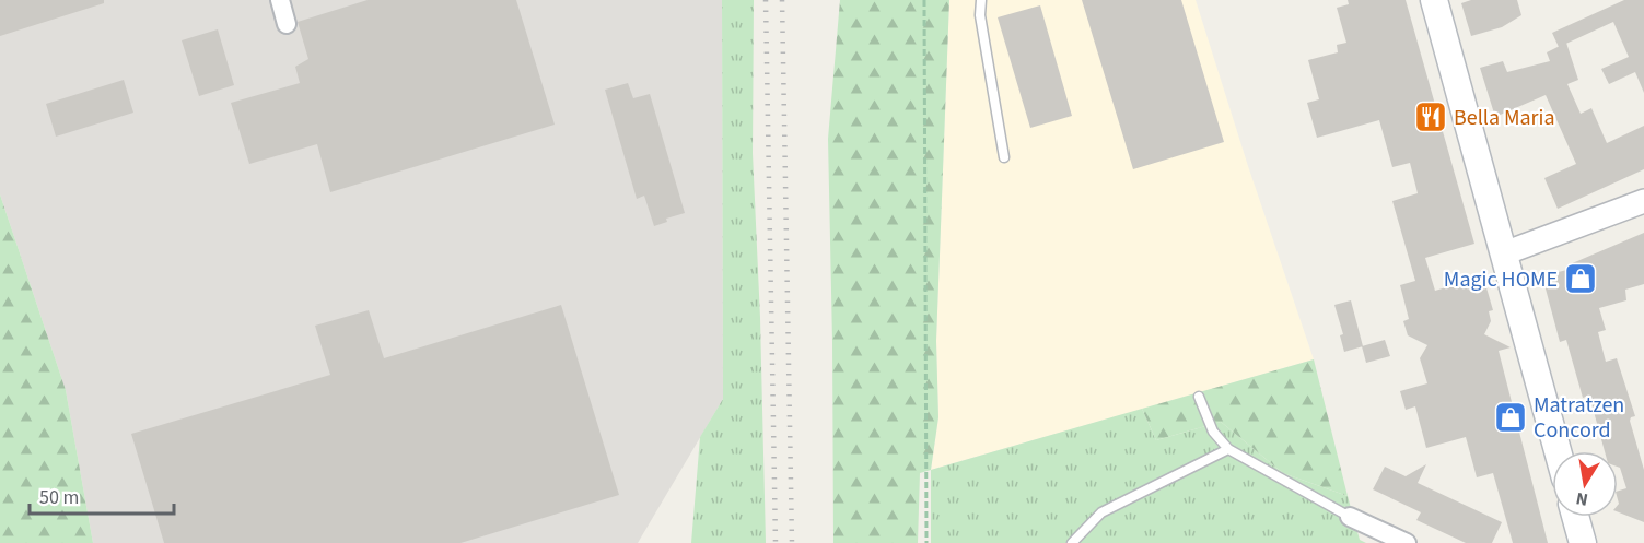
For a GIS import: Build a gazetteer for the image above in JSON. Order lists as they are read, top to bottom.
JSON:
{
  "places": {
    "restaurant": ["Bella Maria"],
    "shop": ["Magic HOME", "Matratzen Concord"]
  },
  "scale_bar": "50 m",
  "north": "bottom"
}
